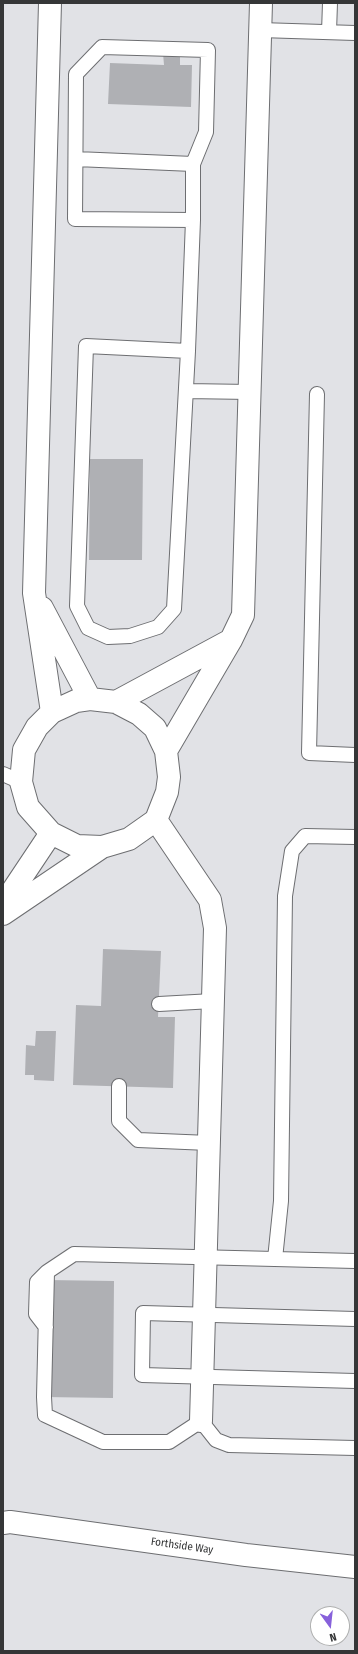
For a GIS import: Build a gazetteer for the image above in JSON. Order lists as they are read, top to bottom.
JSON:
{
  "streets": {
    "street": ["Forthside Way"]
  },
  "north": "bottom"
}
